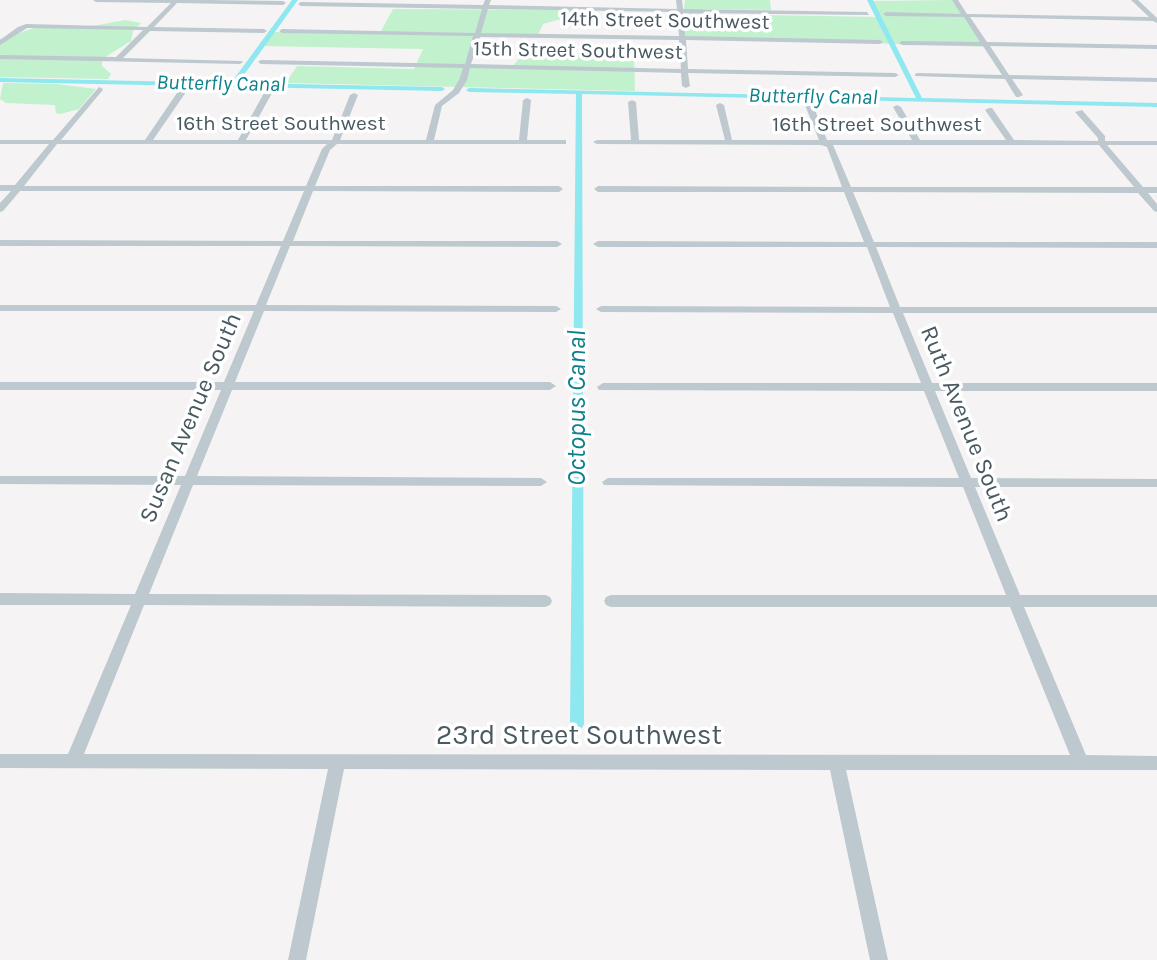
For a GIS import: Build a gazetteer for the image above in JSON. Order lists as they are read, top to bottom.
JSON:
{
  "streets": {
    "street": [
      "14th Street Southwest",
      "15th Street Southwest",
      "16th Street Southwest",
      "Susan Avenue South",
      "Ruth Avenue South",
      "23rd Street Southwest"
    ]
  },
  "crossings": [
    ["16th Street Southwest", "Susan Avenue South"],
    ["16th Street Southwest", "Ruth Avenue South"],
    ["Susan Avenue South", "23rd Street Southwest"],
    ["Ruth Avenue South", "23rd Street Southwest"]
  ],
  "water": ["Butterfly Canal", "Octopus Canal"]
}
